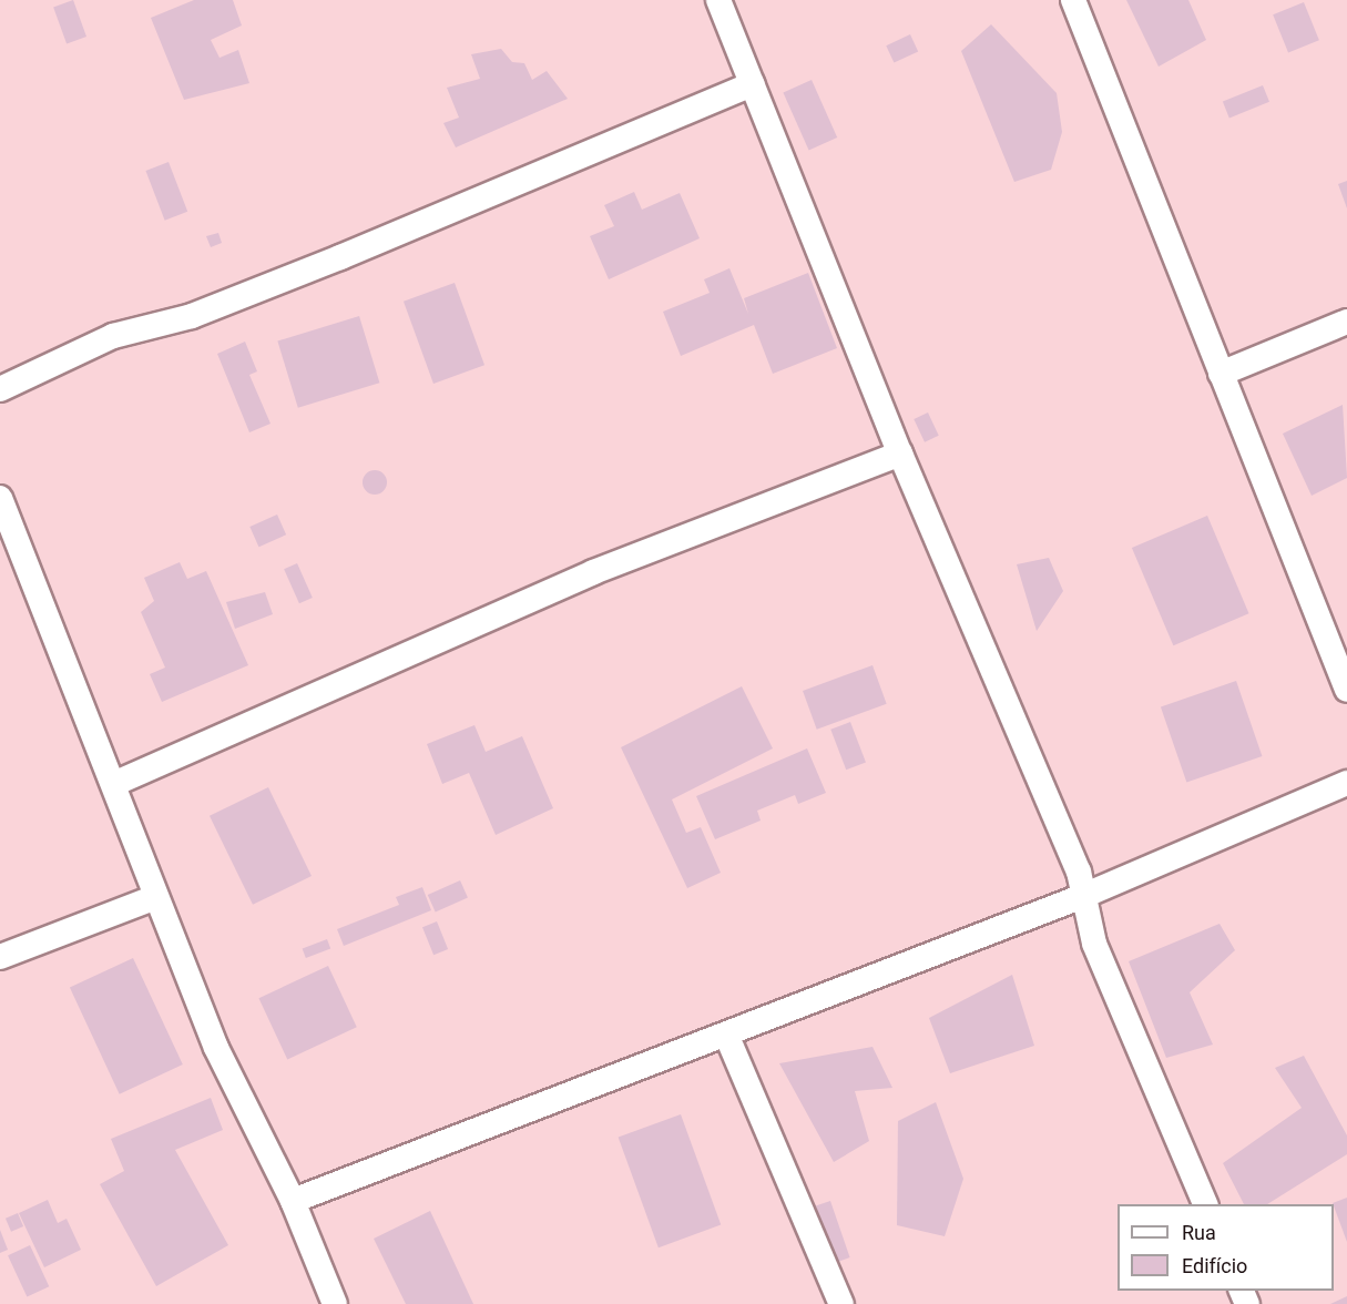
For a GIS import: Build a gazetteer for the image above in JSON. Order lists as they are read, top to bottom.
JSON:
{
  "legend": ["Rua", "Edifício"]
}
